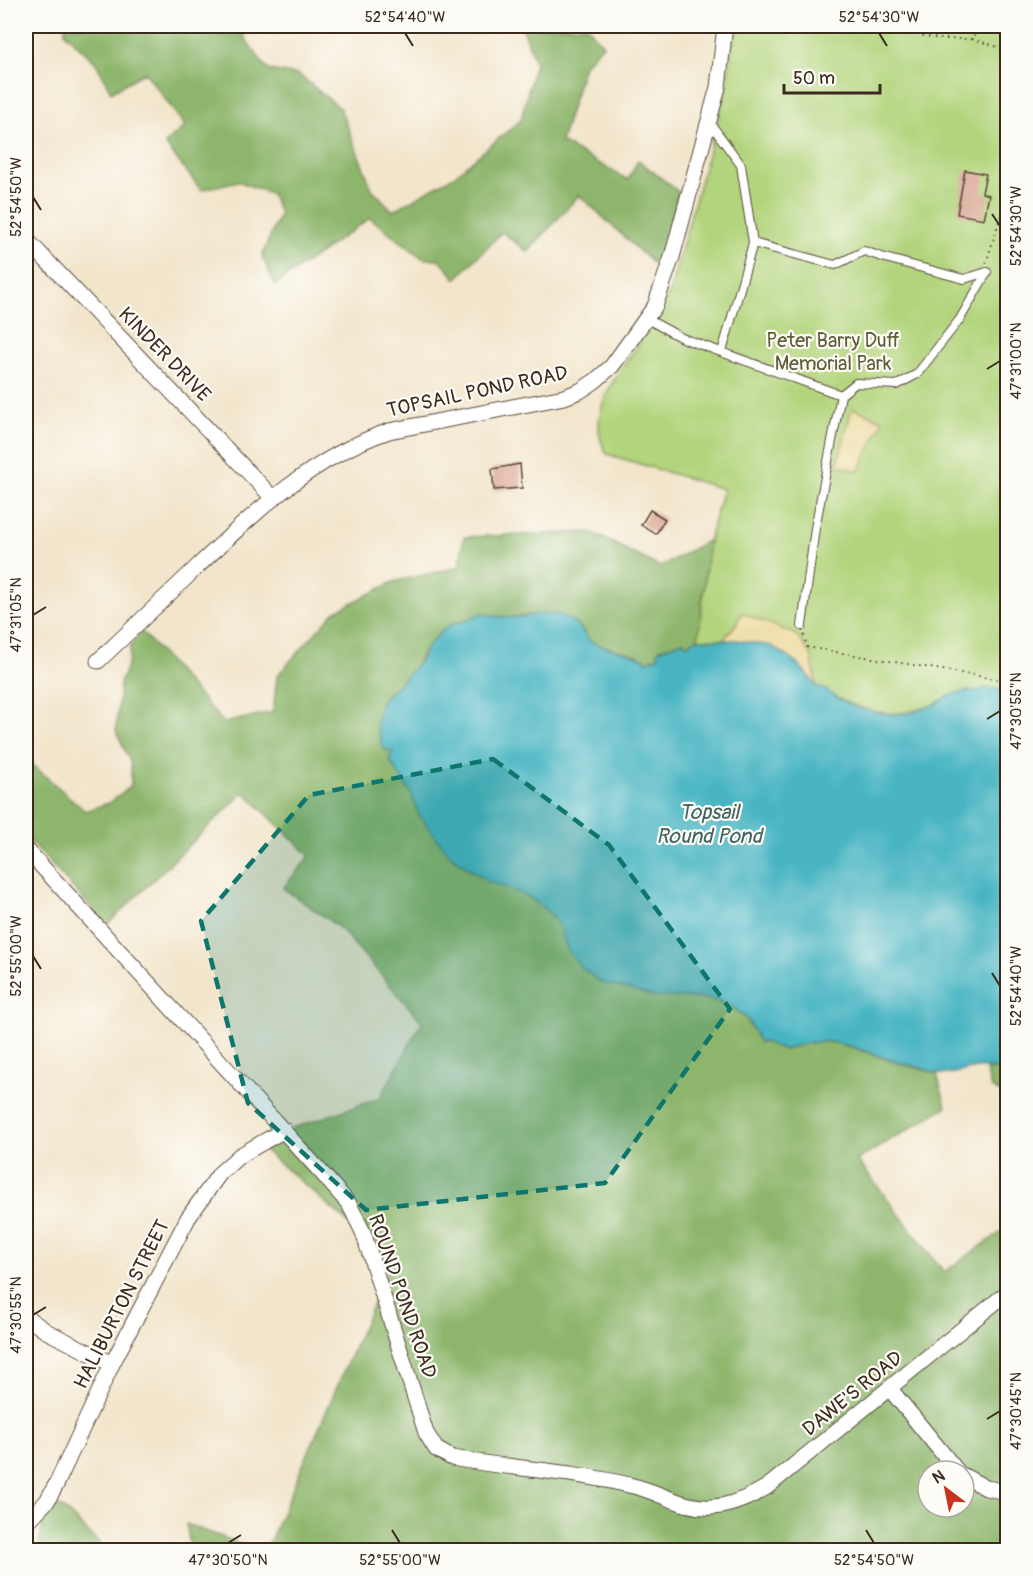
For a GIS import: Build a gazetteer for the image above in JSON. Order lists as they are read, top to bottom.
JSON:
{
  "streets": {
    "street": [
      "KINDER DRIVE",
      "TOPSAIL POND ROAD",
      "ROUND POND ROAD",
      "HALIBURTON STREET",
      "DAWE'S ROAD"
    ]
  },
  "crossings": [
    ["KINDER DRIVE", "TOPSAIL POND ROAD"],
    ["ROUND POND ROAD", "HALIBURTON STREET"],
    ["ROUND POND ROAD", "DAWE'S ROAD"]
  ],
  "water": ["Topsail Round Pond"],
  "parks": ["Peter Barry Duff Memorial Park"],
  "scale_bar": "50 m",
  "north": "top left",
  "coordinates": [
    "52°54'40\"W",
    "52°54'30\"W",
    "52°54'50\"W",
    "47°31'00\"N",
    "47°31'05\"N",
    "47°30'55\"N",
    "52°55'00\"W",
    "47°30'45\"N",
    "47°30'50\"N"
  ]
}
